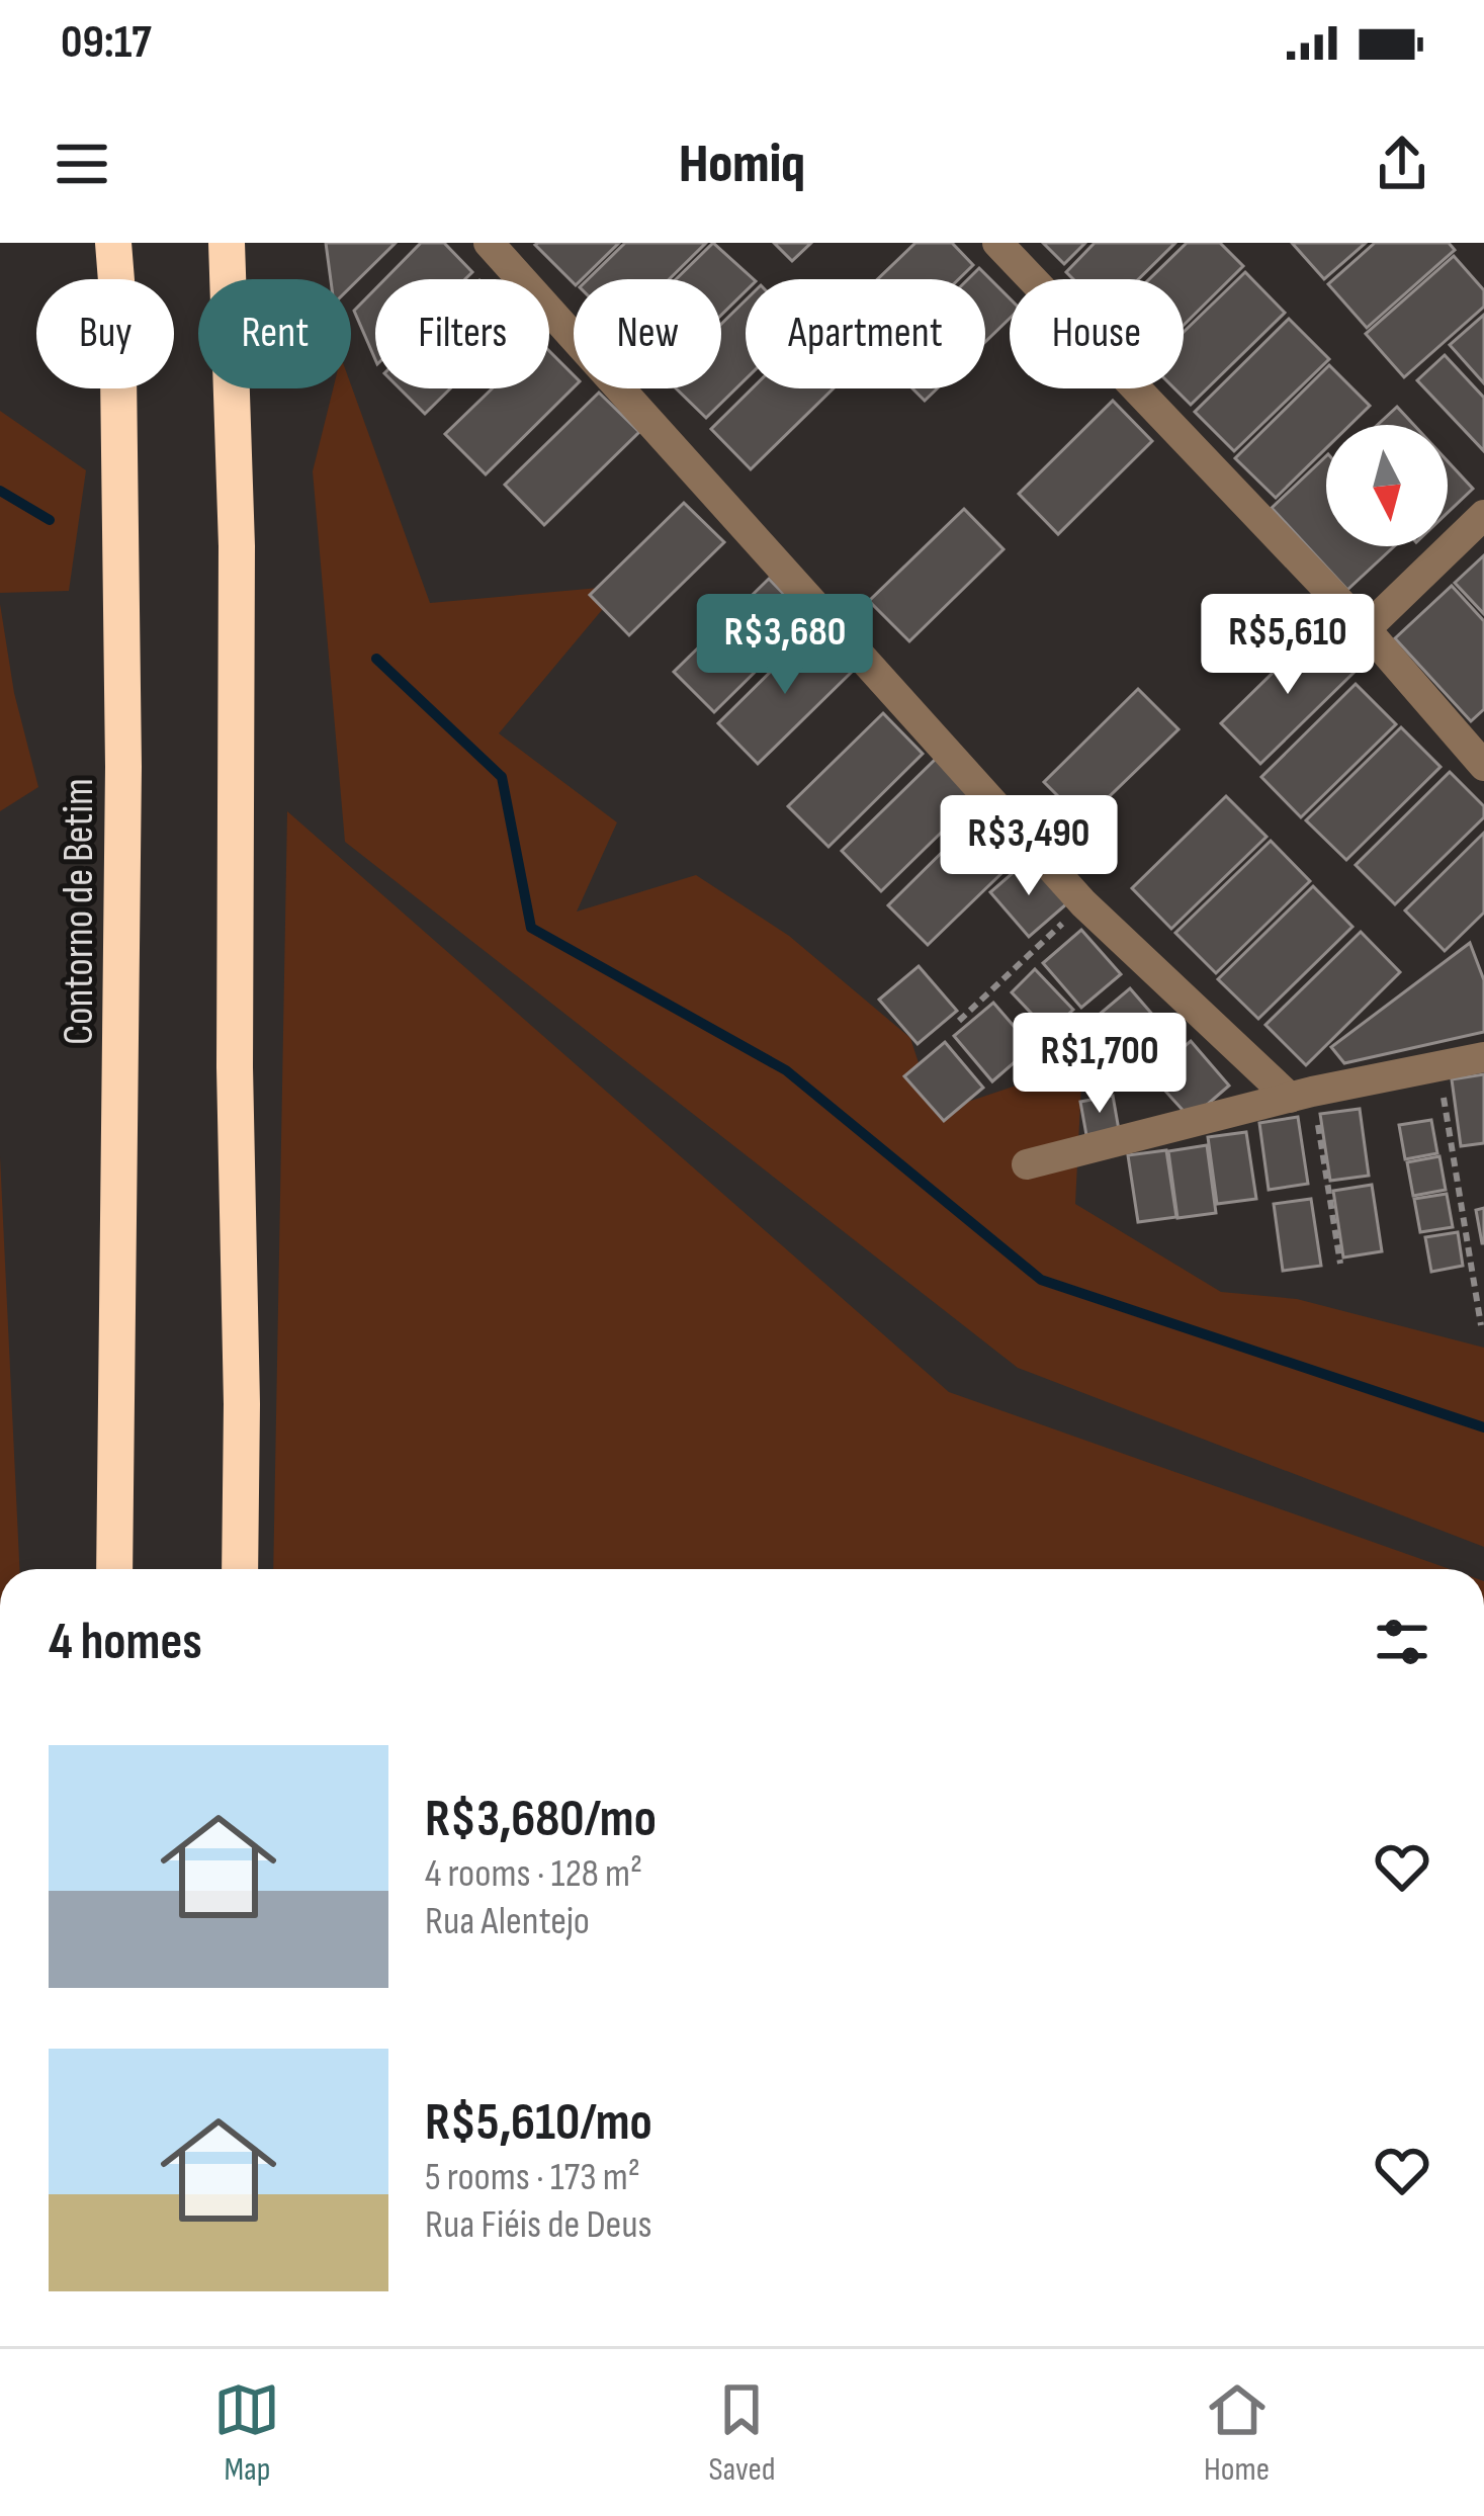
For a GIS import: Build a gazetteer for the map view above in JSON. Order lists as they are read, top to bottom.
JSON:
{
  "streets": {
    "highway": ["Contorno de Betim"]
  },
  "north": "bottom",
  "page": {
    "status": "09:17",
    "header": "Homiq",
    "chip": [
      "Buy",
      "Rent",
      "Filters",
      "New",
      "Apartment",
      "House"
    ],
    "price": [
      "R$3,680",
      "R$5,610",
      "R$3,490",
      "R$1,700"
    ],
    "heading": "4 homes",
    "list": [
      {
        "name": "R$3,680/mo",
        "note": "4 rooms · 128 m² · Rua Alentejo"
      },
      {
        "name": "R$5,610/mo",
        "note": "5 rooms · 173 m² · Rua Fiéis de Deus"
      }
    ],
    "tabs": ["Map", "Saved", "Home"]
  }
}
